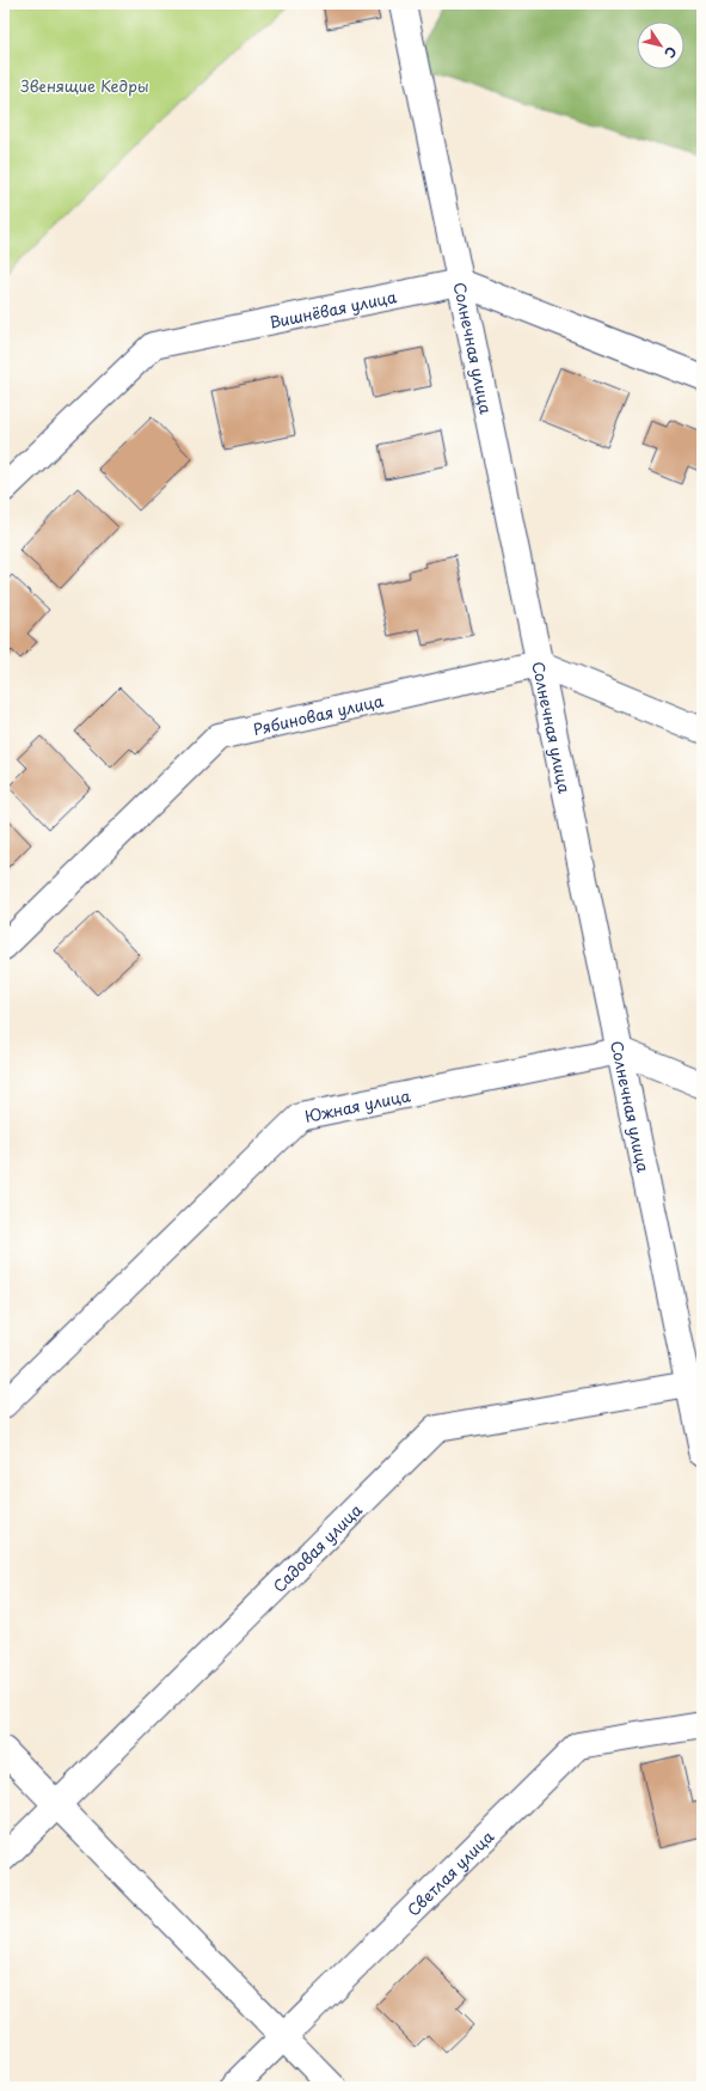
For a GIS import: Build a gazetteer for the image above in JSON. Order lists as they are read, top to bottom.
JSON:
{
  "streets": {
    "street": [
      "Вишнёвая улица",
      "Солнечная улица",
      "Рябиновая улица",
      "Южная улица",
      "Садовая улица",
      "Светлая улица"
    ]
  },
  "crossings": [
    ["Вишнёвая улица", "Солнечная улица"],
    ["Солнечная улица", "Рябиновая улица"],
    ["Солнечная улица", "Южная улица"],
    ["Солнечная улица", "Садовая улица"]
  ],
  "parks": ["Звенящие Кедры"],
  "north": "bottom right"
}
